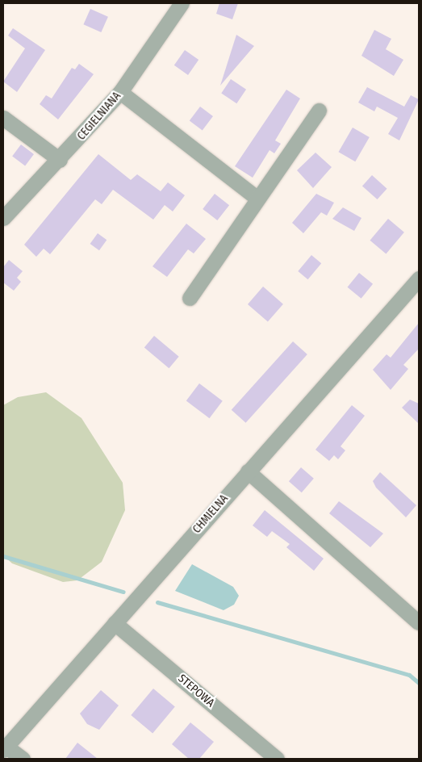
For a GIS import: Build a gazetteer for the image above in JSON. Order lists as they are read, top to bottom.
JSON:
{
  "streets": {
    "street": ["CEGIELNIANA", "CHMIELNA", "STEPOWA"]
  },
  "crossings": [
    ["CHMIELNA", "STEPOWA"]
  ]
}
